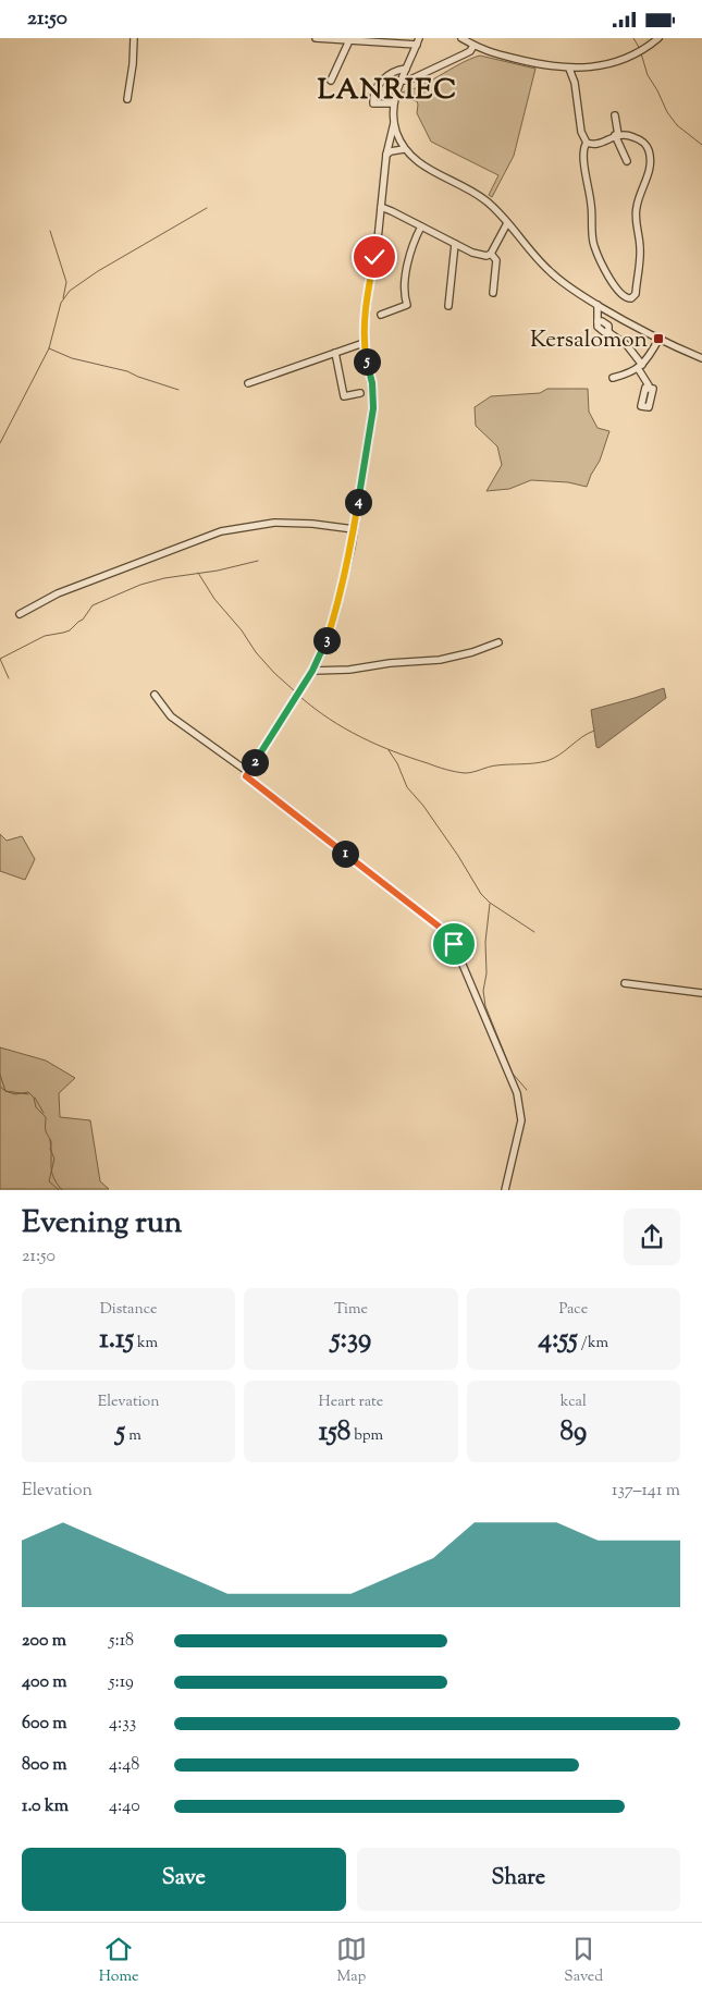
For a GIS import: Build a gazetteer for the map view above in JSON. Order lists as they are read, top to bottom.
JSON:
{
  "districts": ["LANRIEC"],
  "places": {
    "transit": ["Kersalomon"]
  },
  "page": {
    "status": "21:50",
    "pins": [
      "5",
      "4",
      "3",
      "2",
      "1"
    ],
    "heading": ["Evening run", "21:50"],
    "stats": [
      ["Distance", "1.15 km"],
      ["Time", "5:39"],
      ["Pace", "4:55 /km"],
      ["Elevation", "5 m"],
      ["Heart rate", "158 bpm"],
      ["kcal", "89"]
    ],
    "chart": ["Elevation", "137–141 m"],
    "list": [
      {
        "name": "200 m",
        "note": "5:18"
      },
      {
        "name": "400 m",
        "note": "5:19"
      },
      {
        "name": "600 m",
        "note": "4:33"
      },
      {
        "name": "800 m",
        "note": "4:48"
      },
      {
        "name": "1.0 km",
        "note": "4:40"
      }
    ],
    "buttons": ["Save", "Share"],
    "tabs": ["Home", "Map", "Saved"]
  }
}
